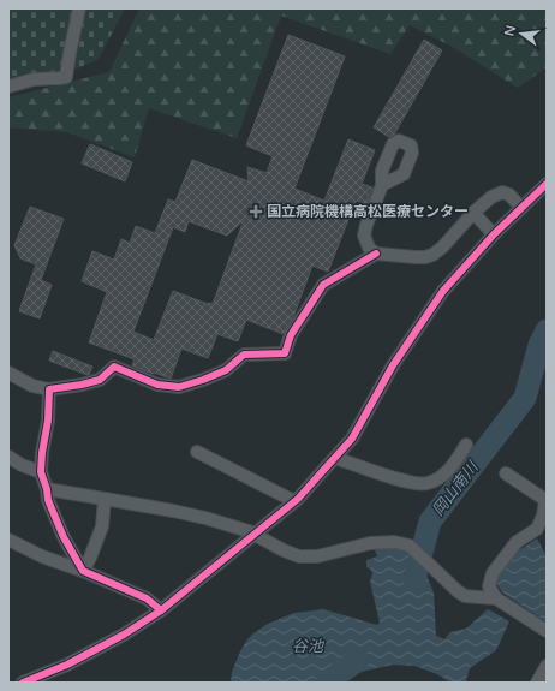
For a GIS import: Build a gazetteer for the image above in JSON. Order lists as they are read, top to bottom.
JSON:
{
  "water": ["岡山南川", "谷池"],
  "places": {
    "health": ["国立病院機構高松医療センター"]
  },
  "north": "left"
}
